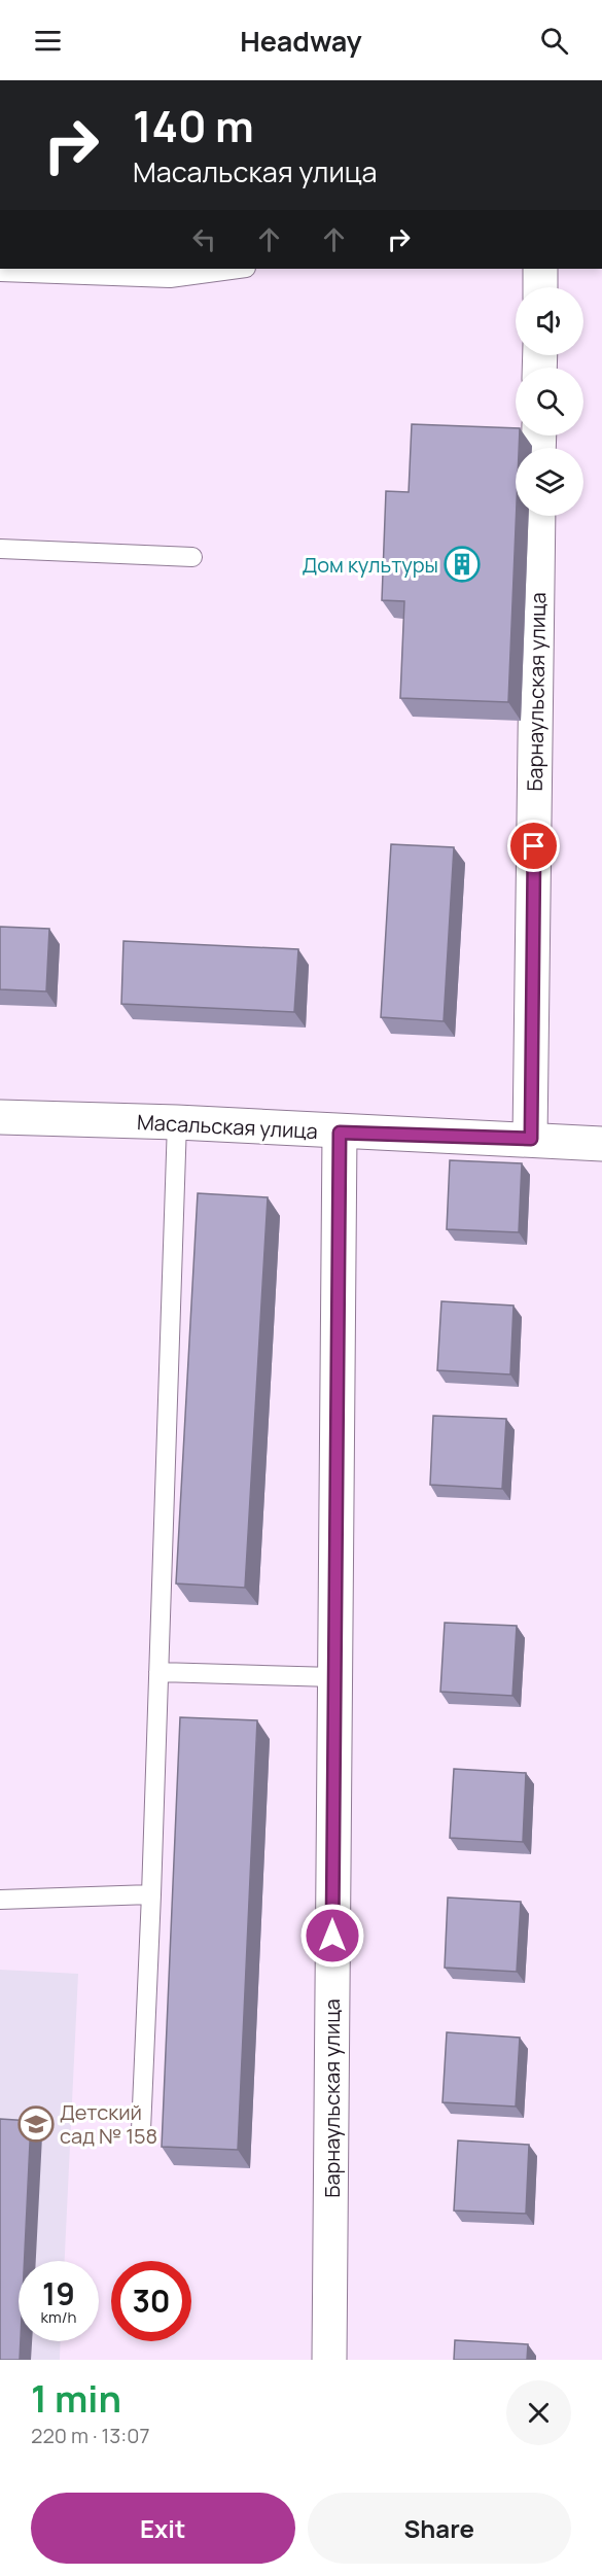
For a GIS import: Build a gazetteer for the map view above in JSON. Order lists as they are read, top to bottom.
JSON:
{
  "streets": {
    "street": ["Барнаульская улица", "Масальская улица"]
  },
  "crossings": [
    ["Барнаульская улица", "Масальская улица"]
  ],
  "places": {
    "building": ["Дом культуры"],
    "school or university": ["Детский сад № 158"]
  },
  "page": {
    "header": "Headway",
    "turn": ["140 m", "Масальская улица"],
    "speed": "19 km/h",
    "limit": "30",
    "heading": ["1 min", "220 m · 13:07"],
    "buttons": ["Exit", "Share"]
  }
}
